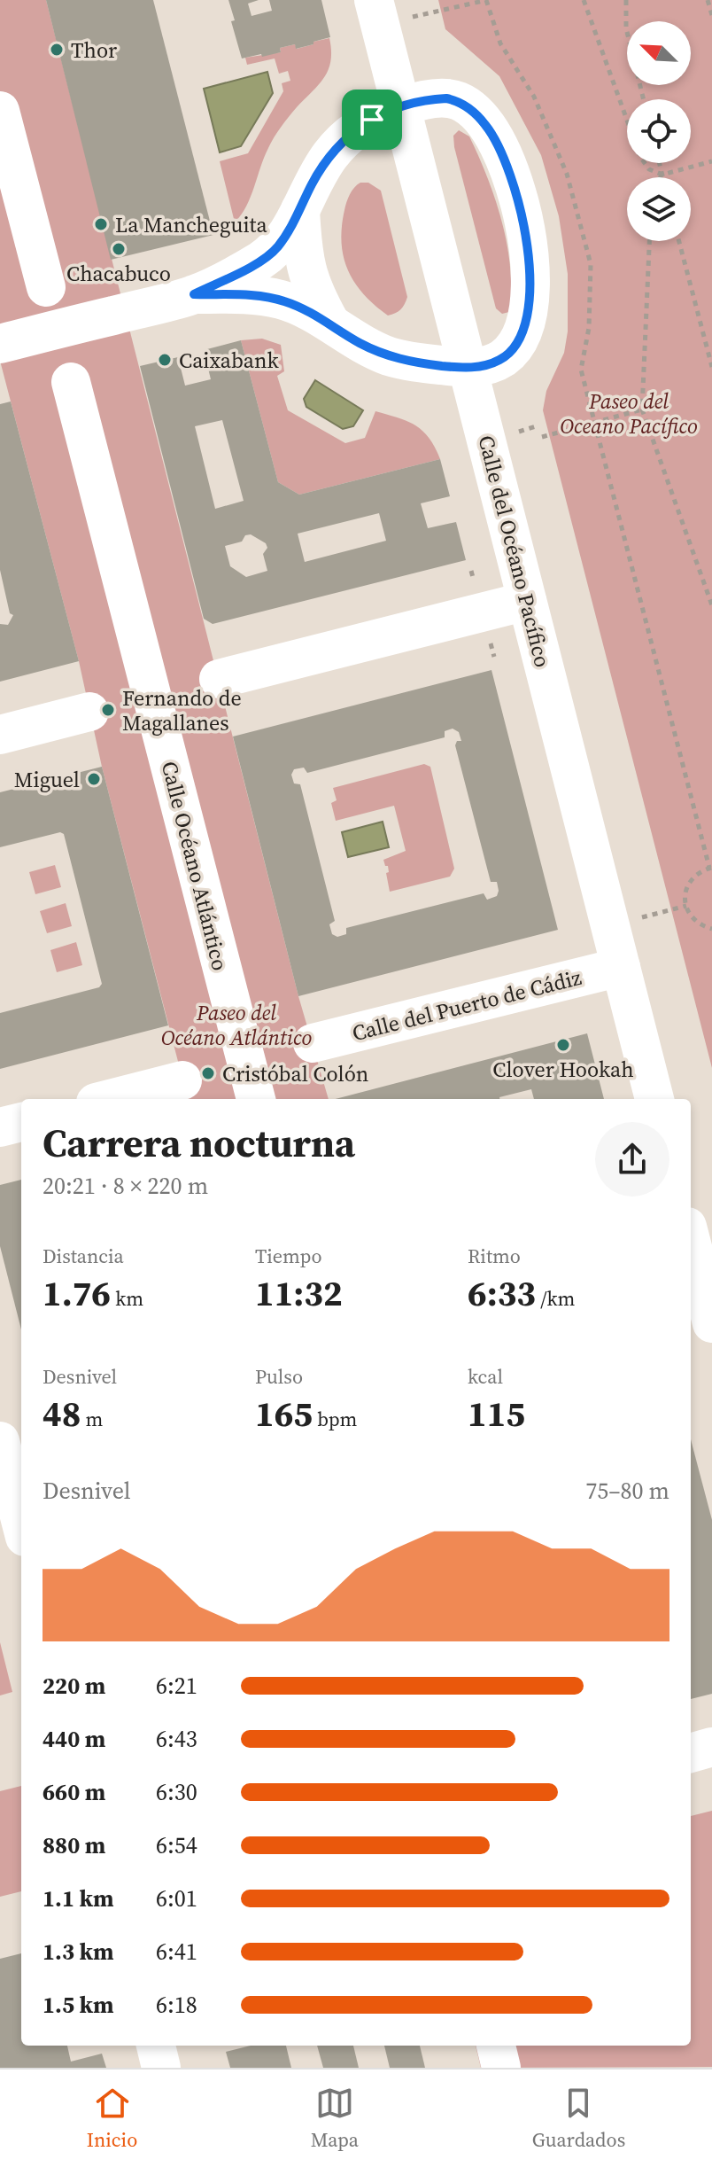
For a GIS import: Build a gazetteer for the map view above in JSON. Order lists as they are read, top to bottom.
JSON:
{
  "streets": {
    "street": ["Calle del Océano Pacífico", "Calle Océano Atlántico", "Calle del Puerto de Cádiz"]
  },
  "crossings": [
    ["Calle del Océano Pacífico", "Calle del Puerto de Cádiz"]
  ],
  "parks": ["Paseo del Oceano Pacífico", "Paseo del Océano Atlántico"],
  "places": [
    "Thor",
    "La Mancheguita",
    "Chacabuco",
    "Caixabank",
    "Fernando de Magallanes",
    "Miguel",
    "Clover Hookah",
    "Cristóbal Colón"
  ],
  "north": "top left",
  "page": {
    "heading": ["Carrera nocturna", "20:21 · 8 × 220 m"],
    "stats": [
      ["Distancia", "1.76 km"],
      ["Tiempo", "11:32"],
      ["Ritmo", "6:33 /km"],
      ["Desnivel", "48 m"],
      ["Pulso", "165 bpm"],
      ["kcal", "115"]
    ],
    "chart": ["Desnivel", "75–80 m"],
    "list": [
      {
        "name": "220 m",
        "note": "6:21"
      },
      {
        "name": "440 m",
        "note": "6:43"
      },
      {
        "name": "660 m",
        "note": "6:30"
      },
      {
        "name": "880 m",
        "note": "6:54"
      },
      {
        "name": "1.1 km",
        "note": "6:01"
      },
      {
        "name": "1.3 km",
        "note": "6:41"
      },
      {
        "name": "1.5 km",
        "note": "6:18"
      }
    ],
    "tabs": ["Inicio", "Mapa", "Guardados"]
  }
}
